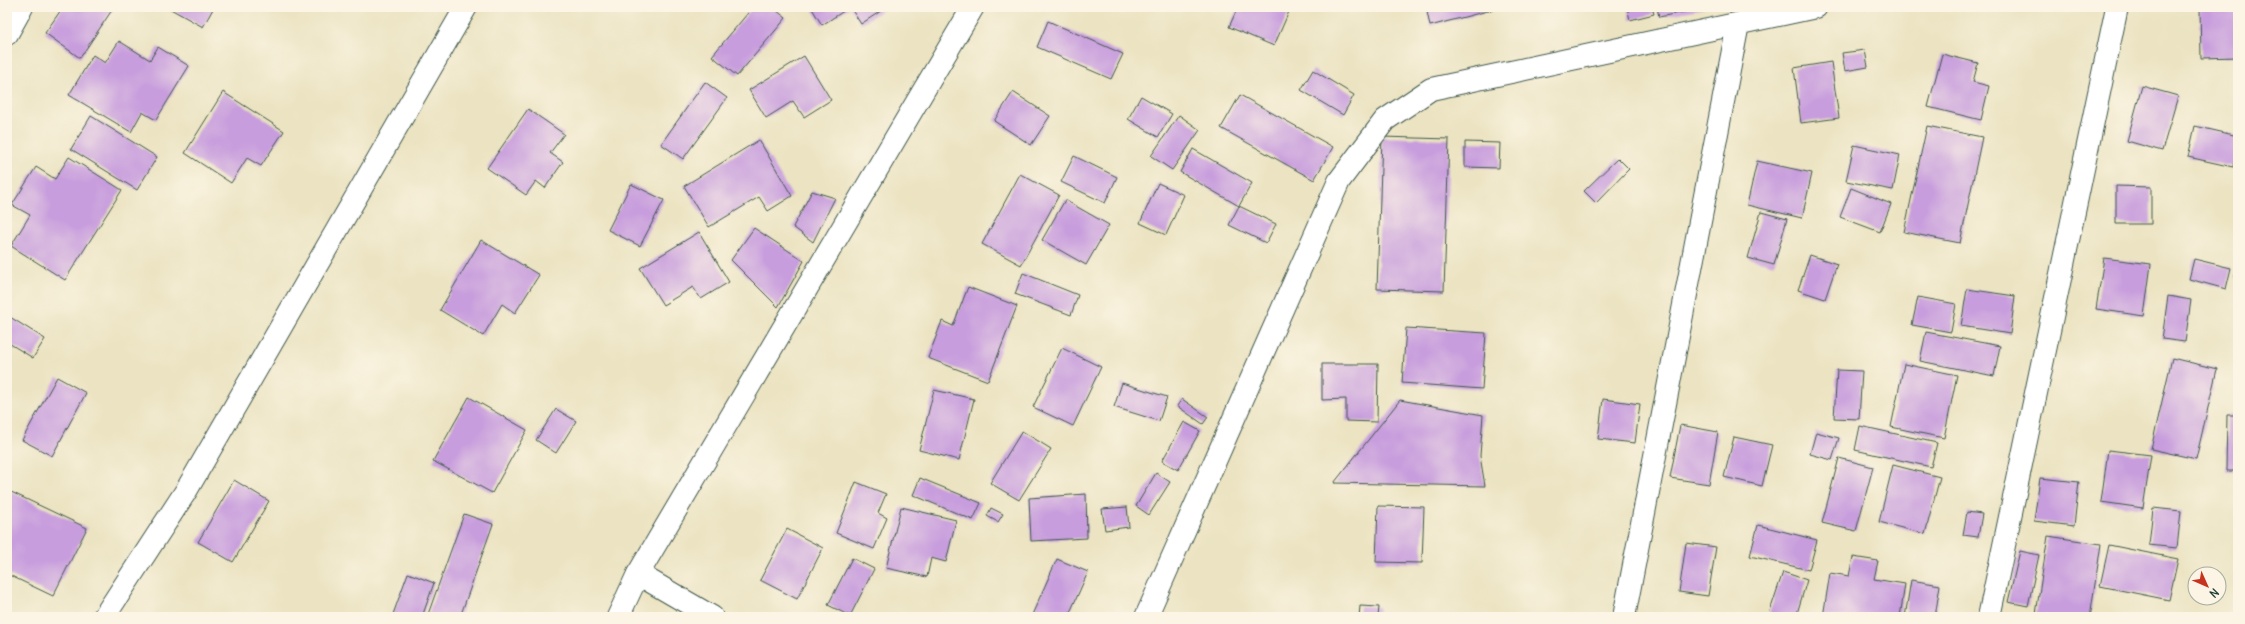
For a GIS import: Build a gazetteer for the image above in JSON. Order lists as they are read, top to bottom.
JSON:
{
  "north": "bottom right"
}
